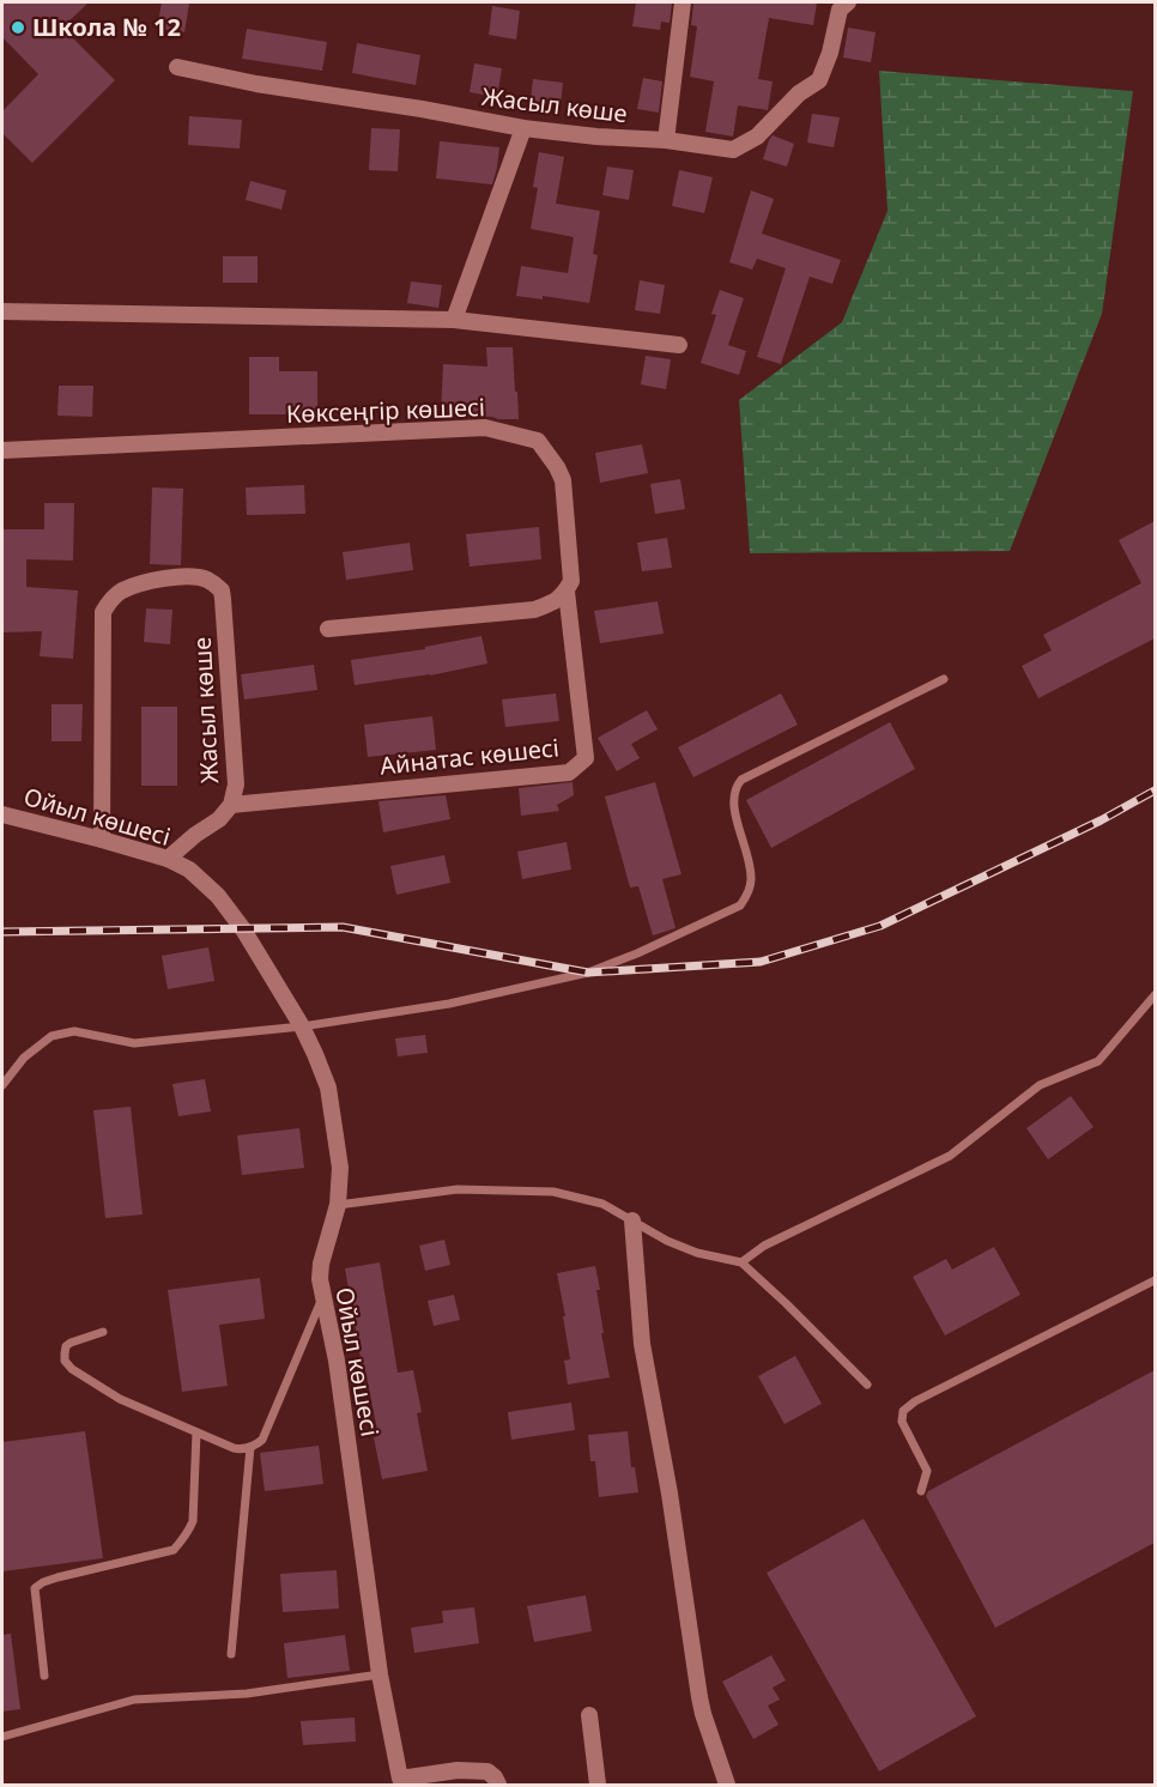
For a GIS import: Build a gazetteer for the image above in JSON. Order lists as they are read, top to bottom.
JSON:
{
  "streets": {
    "street": [
      "Жасыл көше",
      "Көксеңгір көшесі",
      "Айнатас көшесі",
      "Ойыл көшесі"
    ]
  },
  "crossings": [
    ["Жасыл көше", "Айнатас көшесі"],
    ["Жасыл көше", "Ойыл көшесі"],
    ["Көксеңгір көшесі", "Айнатас көшесі"]
  ],
  "places": ["Школа № 12"]
}
